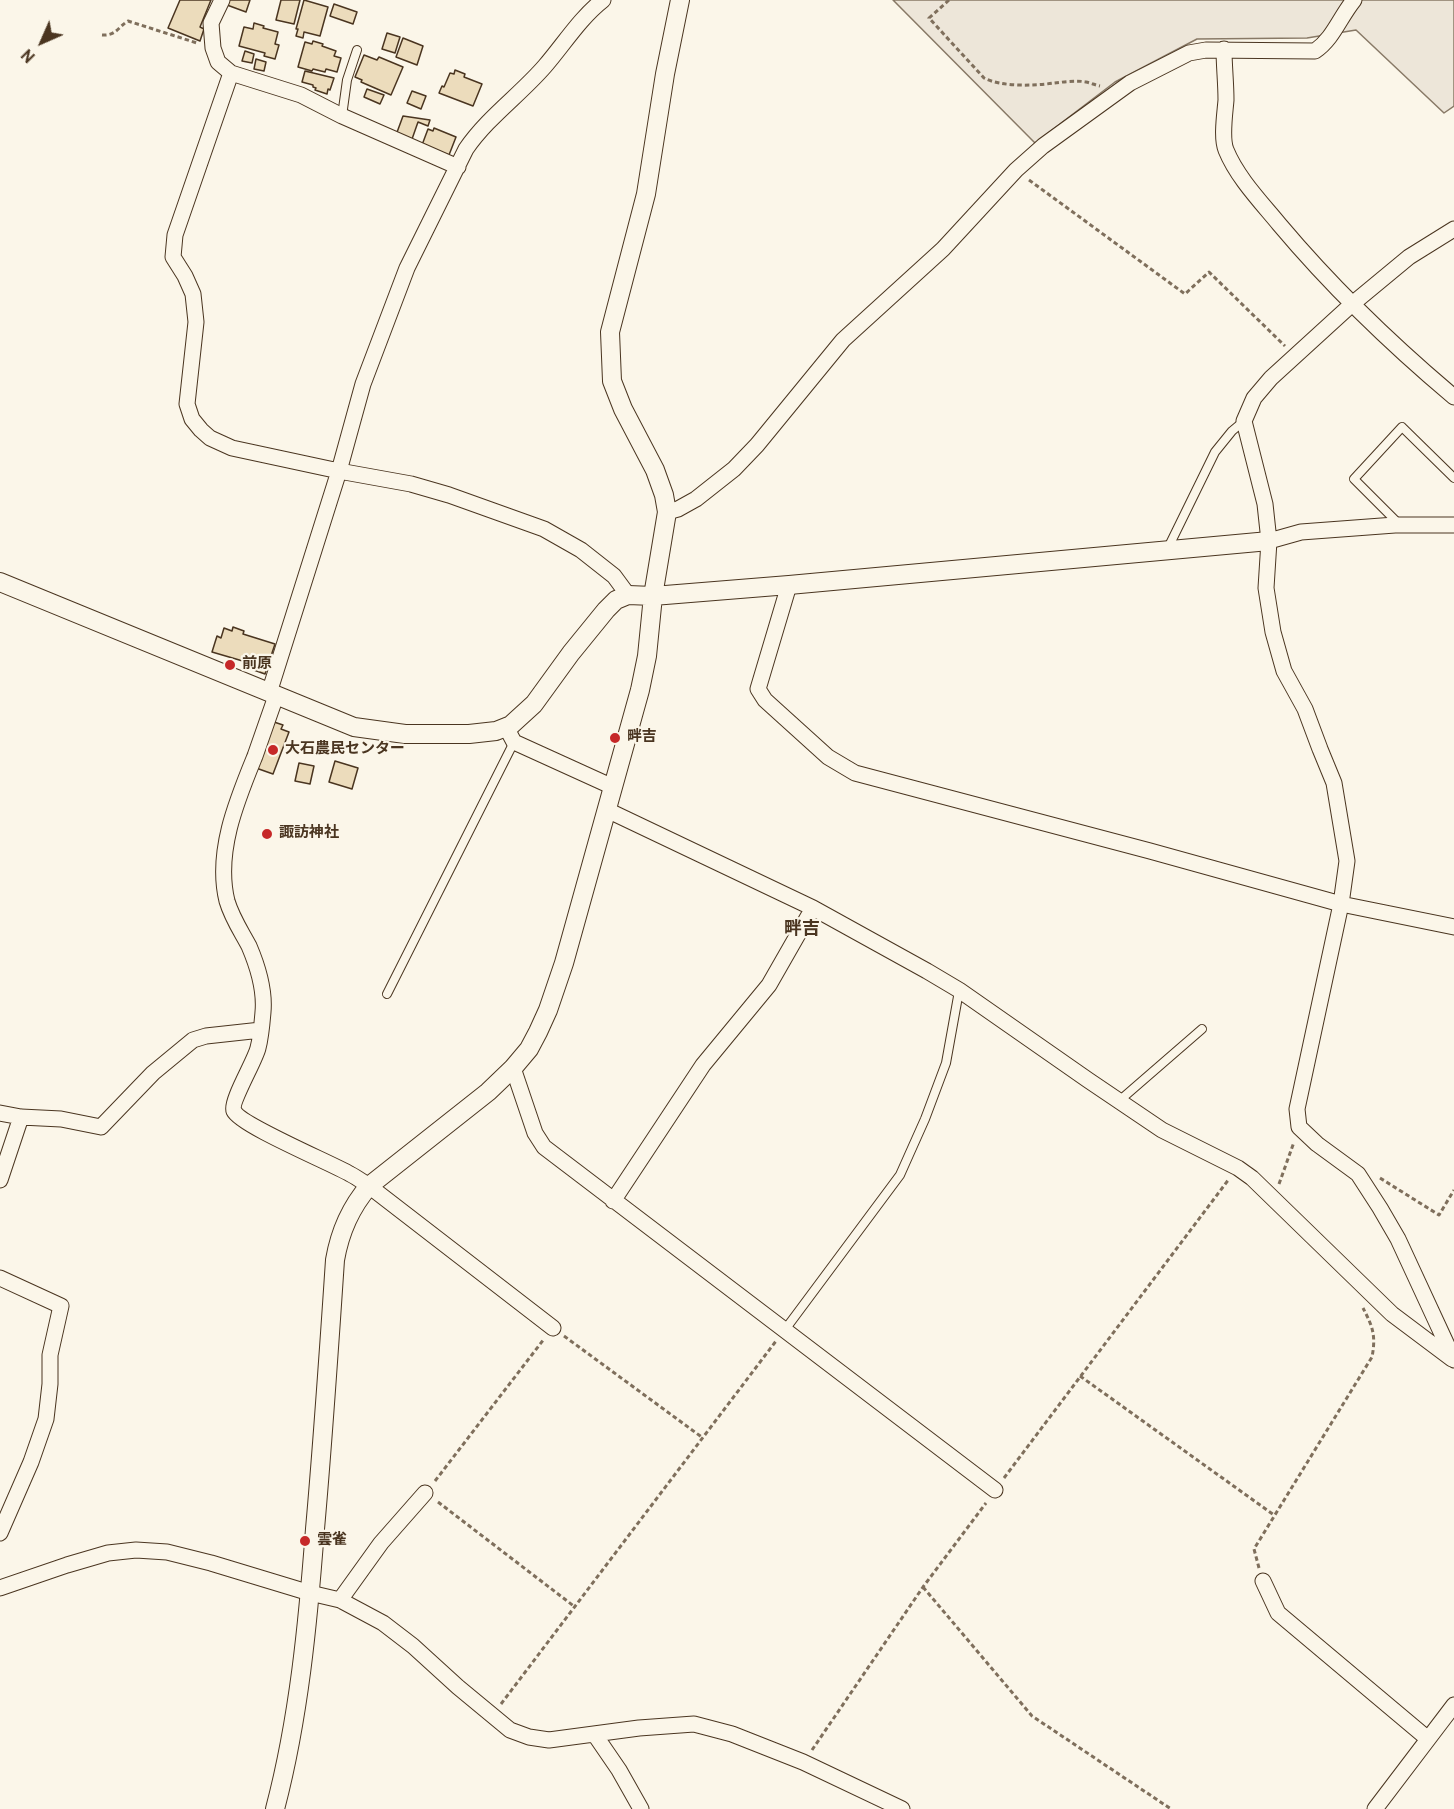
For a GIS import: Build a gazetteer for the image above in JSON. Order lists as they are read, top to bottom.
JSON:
{
  "districts": ["畔吉"],
  "places": [
    "前原",
    "畔吉",
    "大石農民センター",
    "諏訪神社",
    "雲雀"
  ],
  "north": "bottom left"
}
